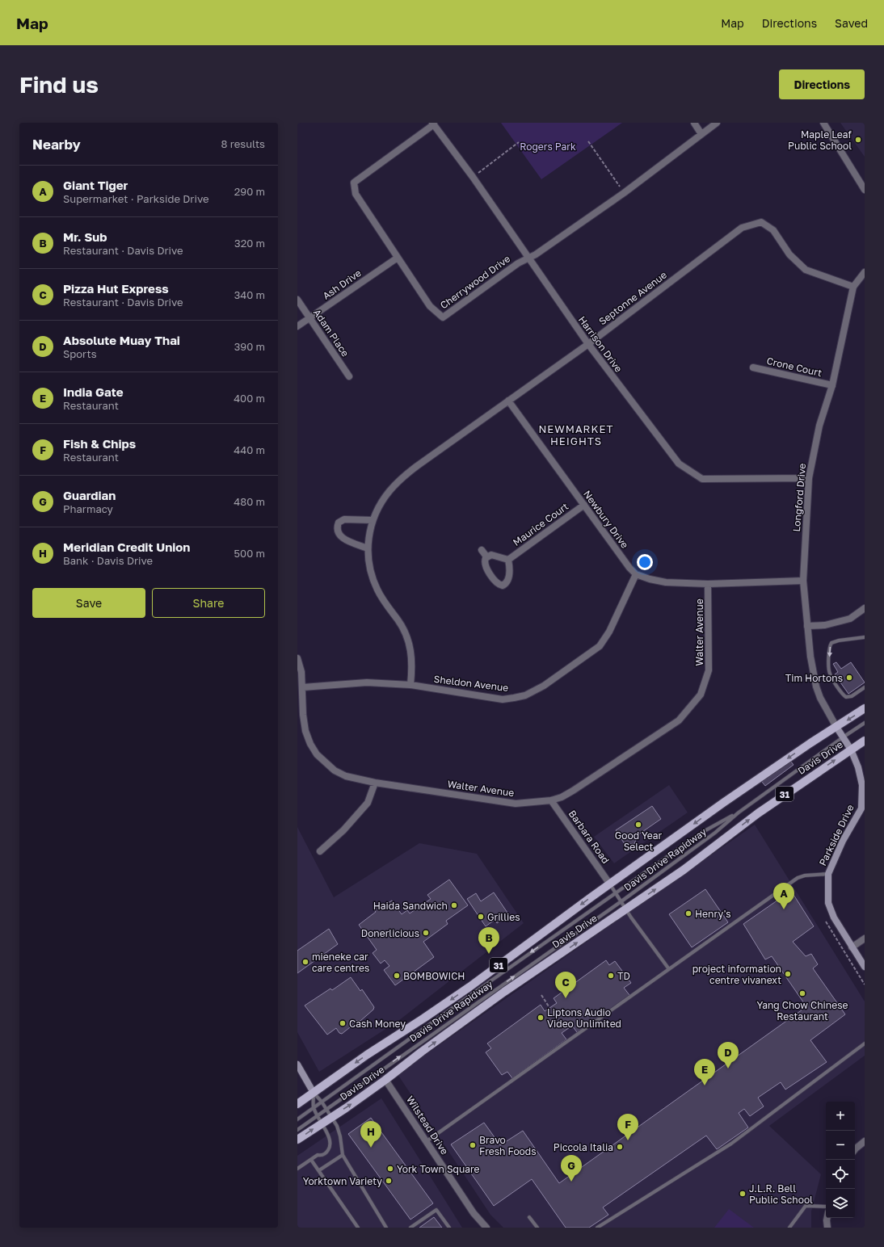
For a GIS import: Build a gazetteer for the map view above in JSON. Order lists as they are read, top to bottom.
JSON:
{
  "streets": {
    "main road": ["Davis Drive", "31", "Parkside Drive"],
    "street": [
      "Cherrywood Drive",
      "Ash Drive",
      "Septonne Avenue",
      "Adam Place",
      "Harrison Drive",
      "Crone Court",
      "Longford Drive",
      "Newbury Drive",
      "Maurice Court",
      "Walter Avenue",
      "Sheldon Avenue",
      "Barbara Road",
      "Wilstead Drive"
    ],
    "lane": ["Davis Drive Rapidway"]
  },
  "crossings": [
    ["Cherrywood Drive", "Ash Drive"],
    ["Cherrywood Drive", "Harrison Drive"],
    ["Ash Drive", "Adam Place"],
    ["Septonne Avenue", "Harrison Drive"],
    ["Septonne Avenue", "Longford Drive"],
    ["Septonne Avenue", "Newbury Drive"],
    ["Septonne Avenue", "Sheldon Avenue"],
    ["Harrison Drive", "Longford Drive"],
    ["Crone Court", "Longford Drive"],
    ["Longford Drive", "Davis Drive"],
    ["Longford Drive", "Parkside Drive"],
    ["Newbury Drive", "Maurice Court"],
    ["Newbury Drive", "Sheldon Avenue"],
    ["Walter Avenue", "Sheldon Avenue"],
    ["Walter Avenue", "Barbara Road"],
    ["Davis Drive", "Parkside Drive"],
    ["Davis Drive", "Barbara Road"],
    ["Davis Drive", "Davis Drive Rapidway"],
    ["Davis Drive", "Wilstead Drive"],
    ["Parkside Drive", "Davis Drive Rapidway"]
  ],
  "districts": ["NEWMARKET HEIGHTS"],
  "parks": ["Rogers Park"],
  "places": [
    "Maple Leaf Public School",
    "Tim Hortons",
    "Good Year Select",
    "Haida Sandwich",
    "Henry's",
    "Grillies",
    "Donerlicious",
    "mieneke car care centres",
    "project information centre vivanext",
    "BOMBOWICH",
    "TD",
    "Yang Chow Chinese Restaurant",
    "Liptons Audio Video Unlimited",
    "Cash Money",
    "Bravo Fresh Foods",
    "Piccola Italia",
    "York Town Square",
    "Yorktown Variety",
    "J.L.R. Bell Public School"
  ],
  "page": {
    "header": "Map",
    "nav": ["Map", "Directions", "Saved"],
    "buttons": [
      "Directions",
      ["Save", "Share"]
    ],
    "title": "Find us",
    "heading": ["Nearby", "8 results"],
    "list": [
      {
        "mark": "A",
        "name": "Giant Tiger",
        "note": "Supermarket · Parkside Drive",
        "value": "290 m"
      },
      {
        "mark": "B",
        "name": "Mr. Sub",
        "note": "Restaurant · Davis Drive",
        "value": "320 m"
      },
      {
        "mark": "C",
        "name": "Pizza Hut Express",
        "note": "Restaurant · Davis Drive",
        "value": "340 m"
      },
      {
        "mark": "D",
        "name": "Absolute Muay Thai",
        "note": "Sports",
        "value": "390 m"
      },
      {
        "mark": "E",
        "name": "India Gate",
        "note": "Restaurant",
        "value": "400 m"
      },
      {
        "mark": "F",
        "name": "Fish & Chips",
        "note": "Restaurant",
        "value": "440 m"
      },
      {
        "mark": "G",
        "name": "Guardian",
        "note": "Pharmacy",
        "value": "480 m"
      },
      {
        "mark": "H",
        "name": "Meridian Credit Union",
        "note": "Bank · Davis Drive",
        "value": "500 m"
      }
    ],
    "pins": [
      "A",
      "B",
      "C",
      "D",
      "E",
      "F",
      "H",
      "G"
    ],
    "map_buttons": ["+", "−"]
  }
}
